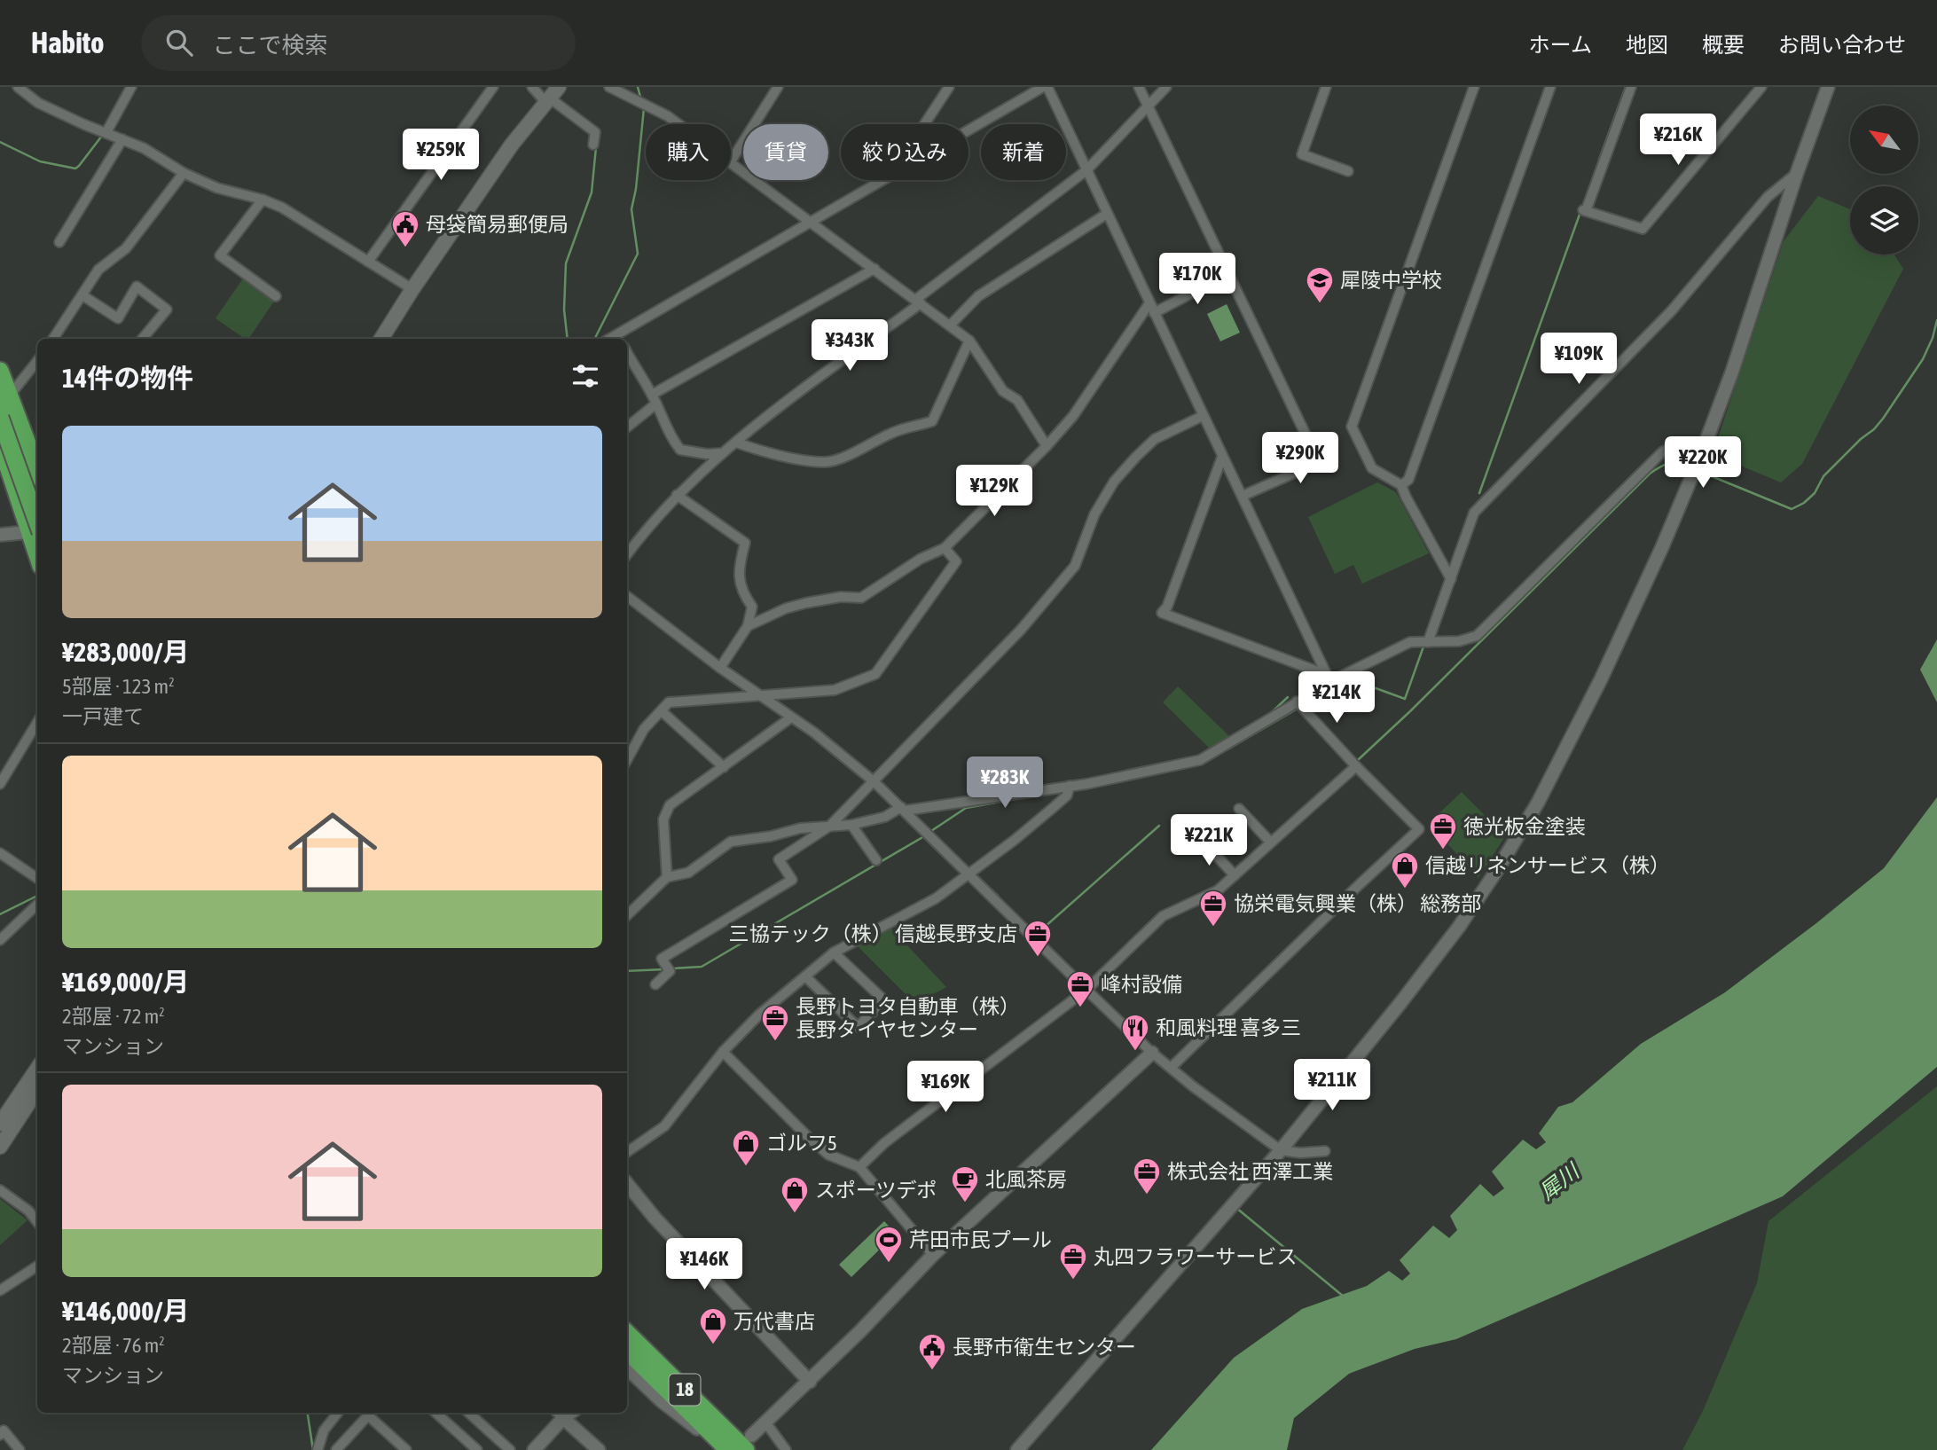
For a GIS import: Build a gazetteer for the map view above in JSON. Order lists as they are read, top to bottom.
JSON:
{
  "streets": {
    "highway": ["18"]
  },
  "water": ["犀川"],
  "places": {
    "public building": ["母袋簡易郵便局", "長野市衛生センター"],
    "school or university": ["犀陵中学校"],
    "office": [
      "徳光板金塗装",
      "協栄電気興業（株） 総務部",
      "三協テック（株） 信越長野支店",
      "峰村設備",
      "長野トヨタ自動車（株） 長野タイヤセンター",
      "株式会社 西澤工業",
      "丸四フラワーサービス"
    ],
    "shop": [
      "信越リネンサービス（株）",
      "ゴルフ5",
      "スポーツデポ",
      "万代書店"
    ],
    "restaurant": ["和風料理 喜多三"],
    "cafe": ["北風茶房"],
    "sports": ["芹田市民プール"]
  },
  "north": "top left",
  "page": {
    "header": "Habito",
    "search": "ここで検索",
    "nav": [
      "ホーム",
      "地図",
      "概要",
      "お問い合わせ"
    ],
    "price": [
      "¥216K",
      "¥259K",
      "¥170K",
      "¥343K",
      "¥109K",
      "¥290K",
      "¥220K",
      "¥129K",
      "¥214K",
      "¥283K",
      "¥221K",
      "¥211K",
      "¥169K",
      "¥146K"
    ],
    "chip": [
      "購入",
      "賃貸",
      "絞り込み",
      "新着"
    ],
    "heading": "14件の物件",
    "list": [
      {
        "name": "¥283,000/月",
        "note": "5部屋 · 123 m² · 一戸建て"
      },
      {
        "name": "¥169,000/月",
        "note": "2部屋 · 72 m² · マンション"
      },
      {
        "name": "¥146,000/月",
        "note": "2部屋 · 76 m² · マンション"
      }
    ]
  }
}
